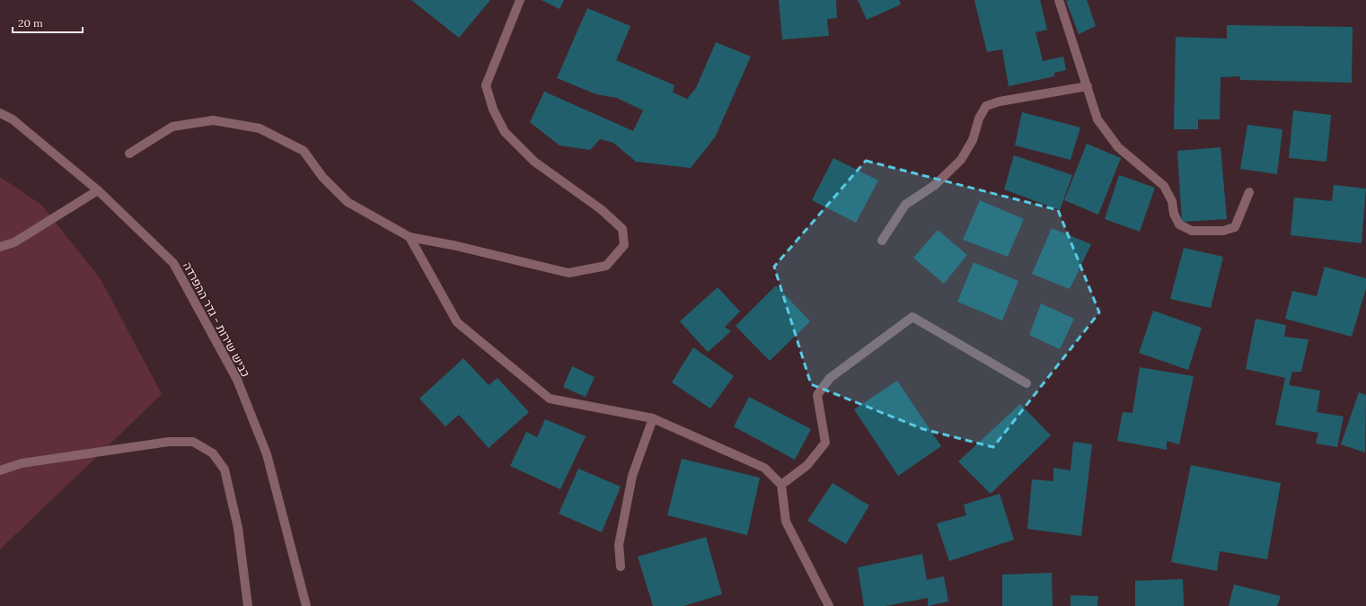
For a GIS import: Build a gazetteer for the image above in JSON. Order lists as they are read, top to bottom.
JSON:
{
  "streets": {
    "street": ["כביש שירות - גדר ההפרדה"]
  },
  "scale_bar": "20 m"
}
